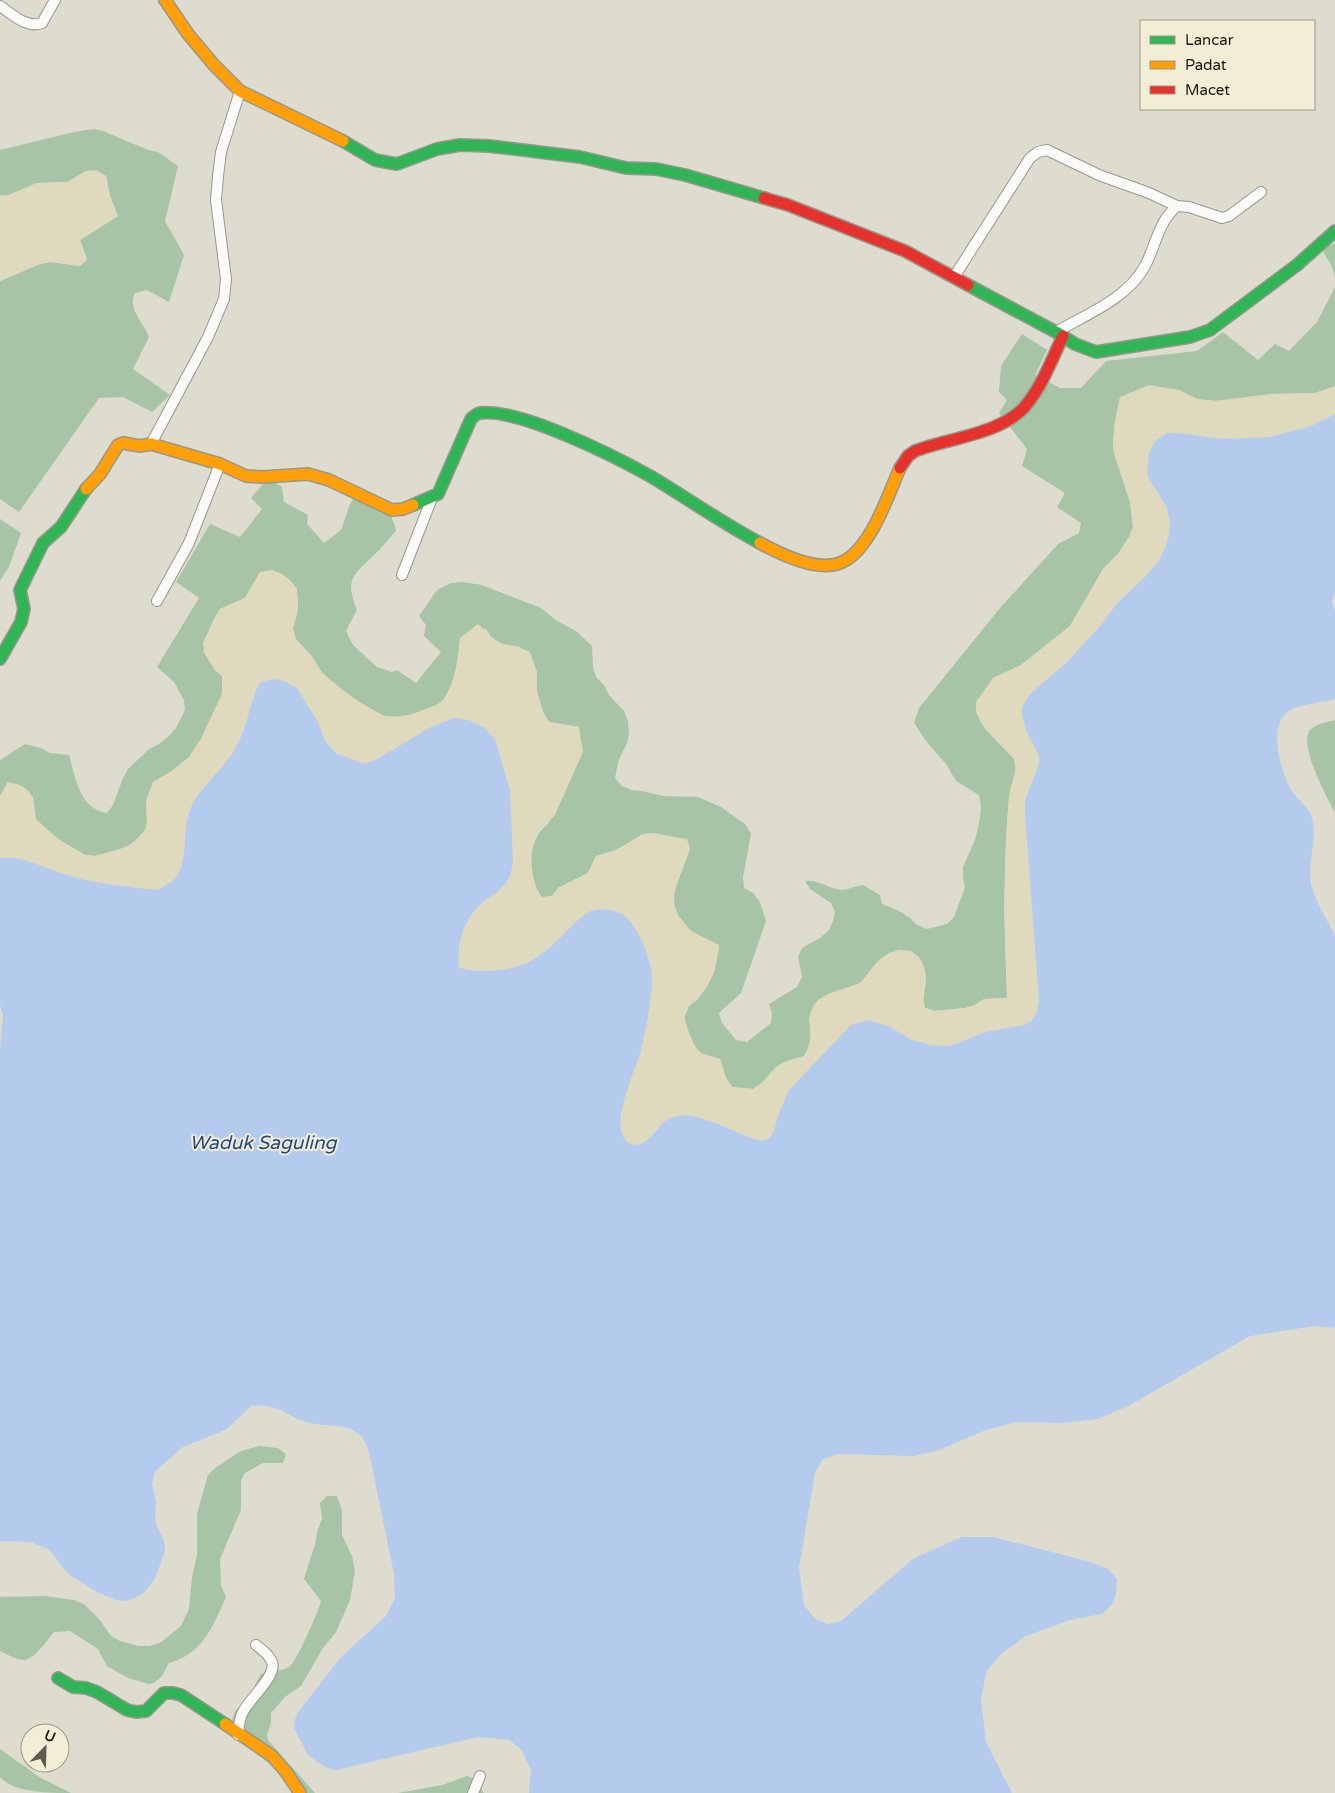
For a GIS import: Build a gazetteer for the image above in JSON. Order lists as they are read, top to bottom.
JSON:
{
  "water": ["Waduk Saguling"],
  "legend": ["Lancar", "Padat", "Macet"],
  "north": "top right"
}
